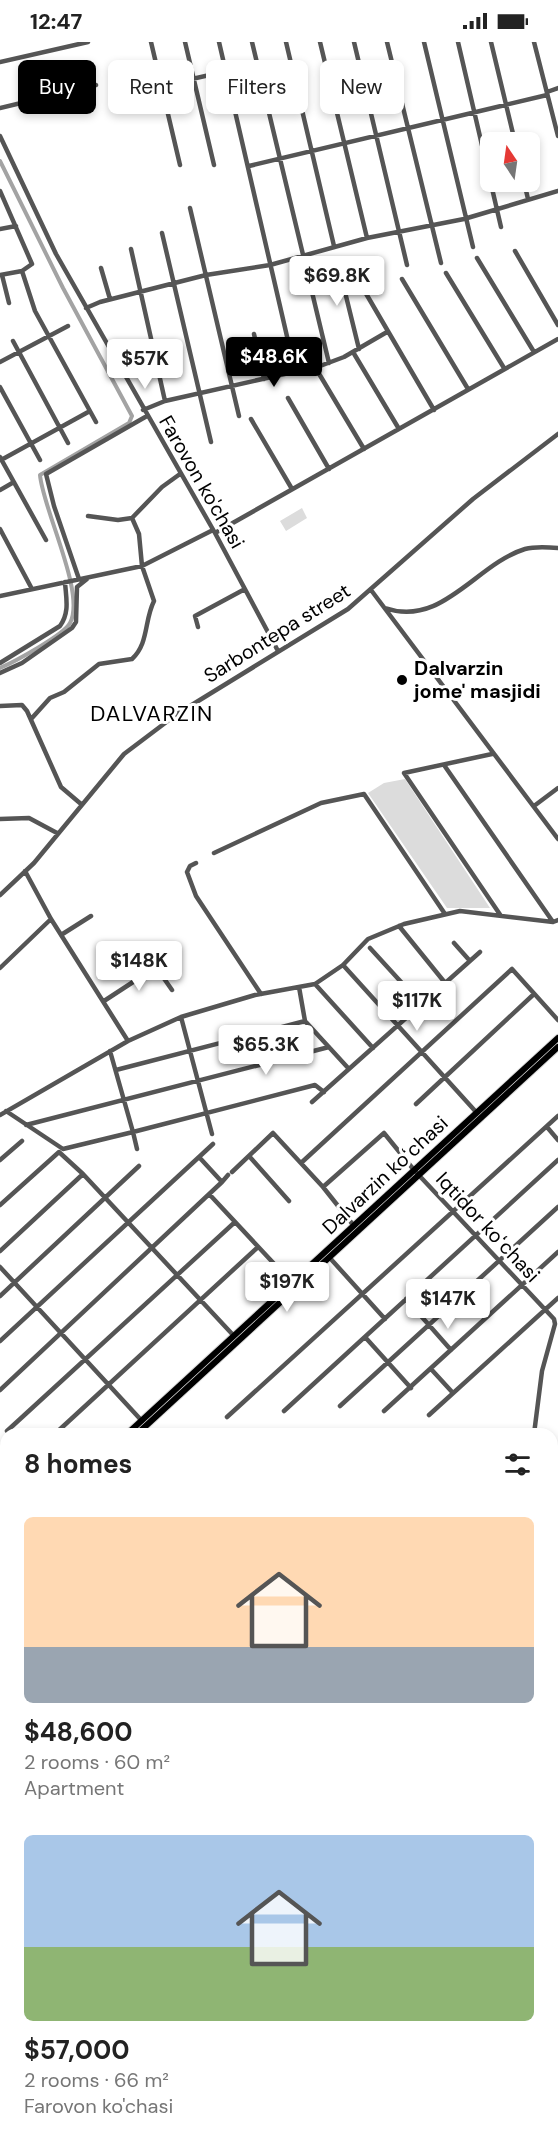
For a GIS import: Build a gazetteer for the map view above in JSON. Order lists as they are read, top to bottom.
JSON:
{
  "streets": {
    "main road": ["Dalvarzin koʻchasi"],
    "street": ["Farovon ko'chasi", "Sarbontepa street", "Iqtidor koʻchasi"]
  },
  "crossings": [
    ["Farovon ko'chasi", "Sarbontepa street"],
    ["Dalvarzin koʻchasi", "Iqtidor koʻchasi"]
  ],
  "districts": ["DALVARZIN"],
  "places": ["Dalvarzin jome' masjidi"],
  "north": "top",
  "page": {
    "status": "12:47",
    "chip": [
      "Buy",
      "Rent",
      "Filters",
      "New"
    ],
    "price": [
      "$69.8K",
      "$48.6K",
      "$57K",
      "$148K",
      "$117K",
      "$65.3K",
      "$197K",
      "$147K"
    ],
    "heading": "8 homes",
    "list": [
      {
        "name": "$48,600",
        "note": "2 rooms · 60 m² · Apartment"
      },
      {
        "name": "$57,000",
        "note": "2 rooms · 66 m² · Farovon ko'chasi"
      }
    ]
  }
}
